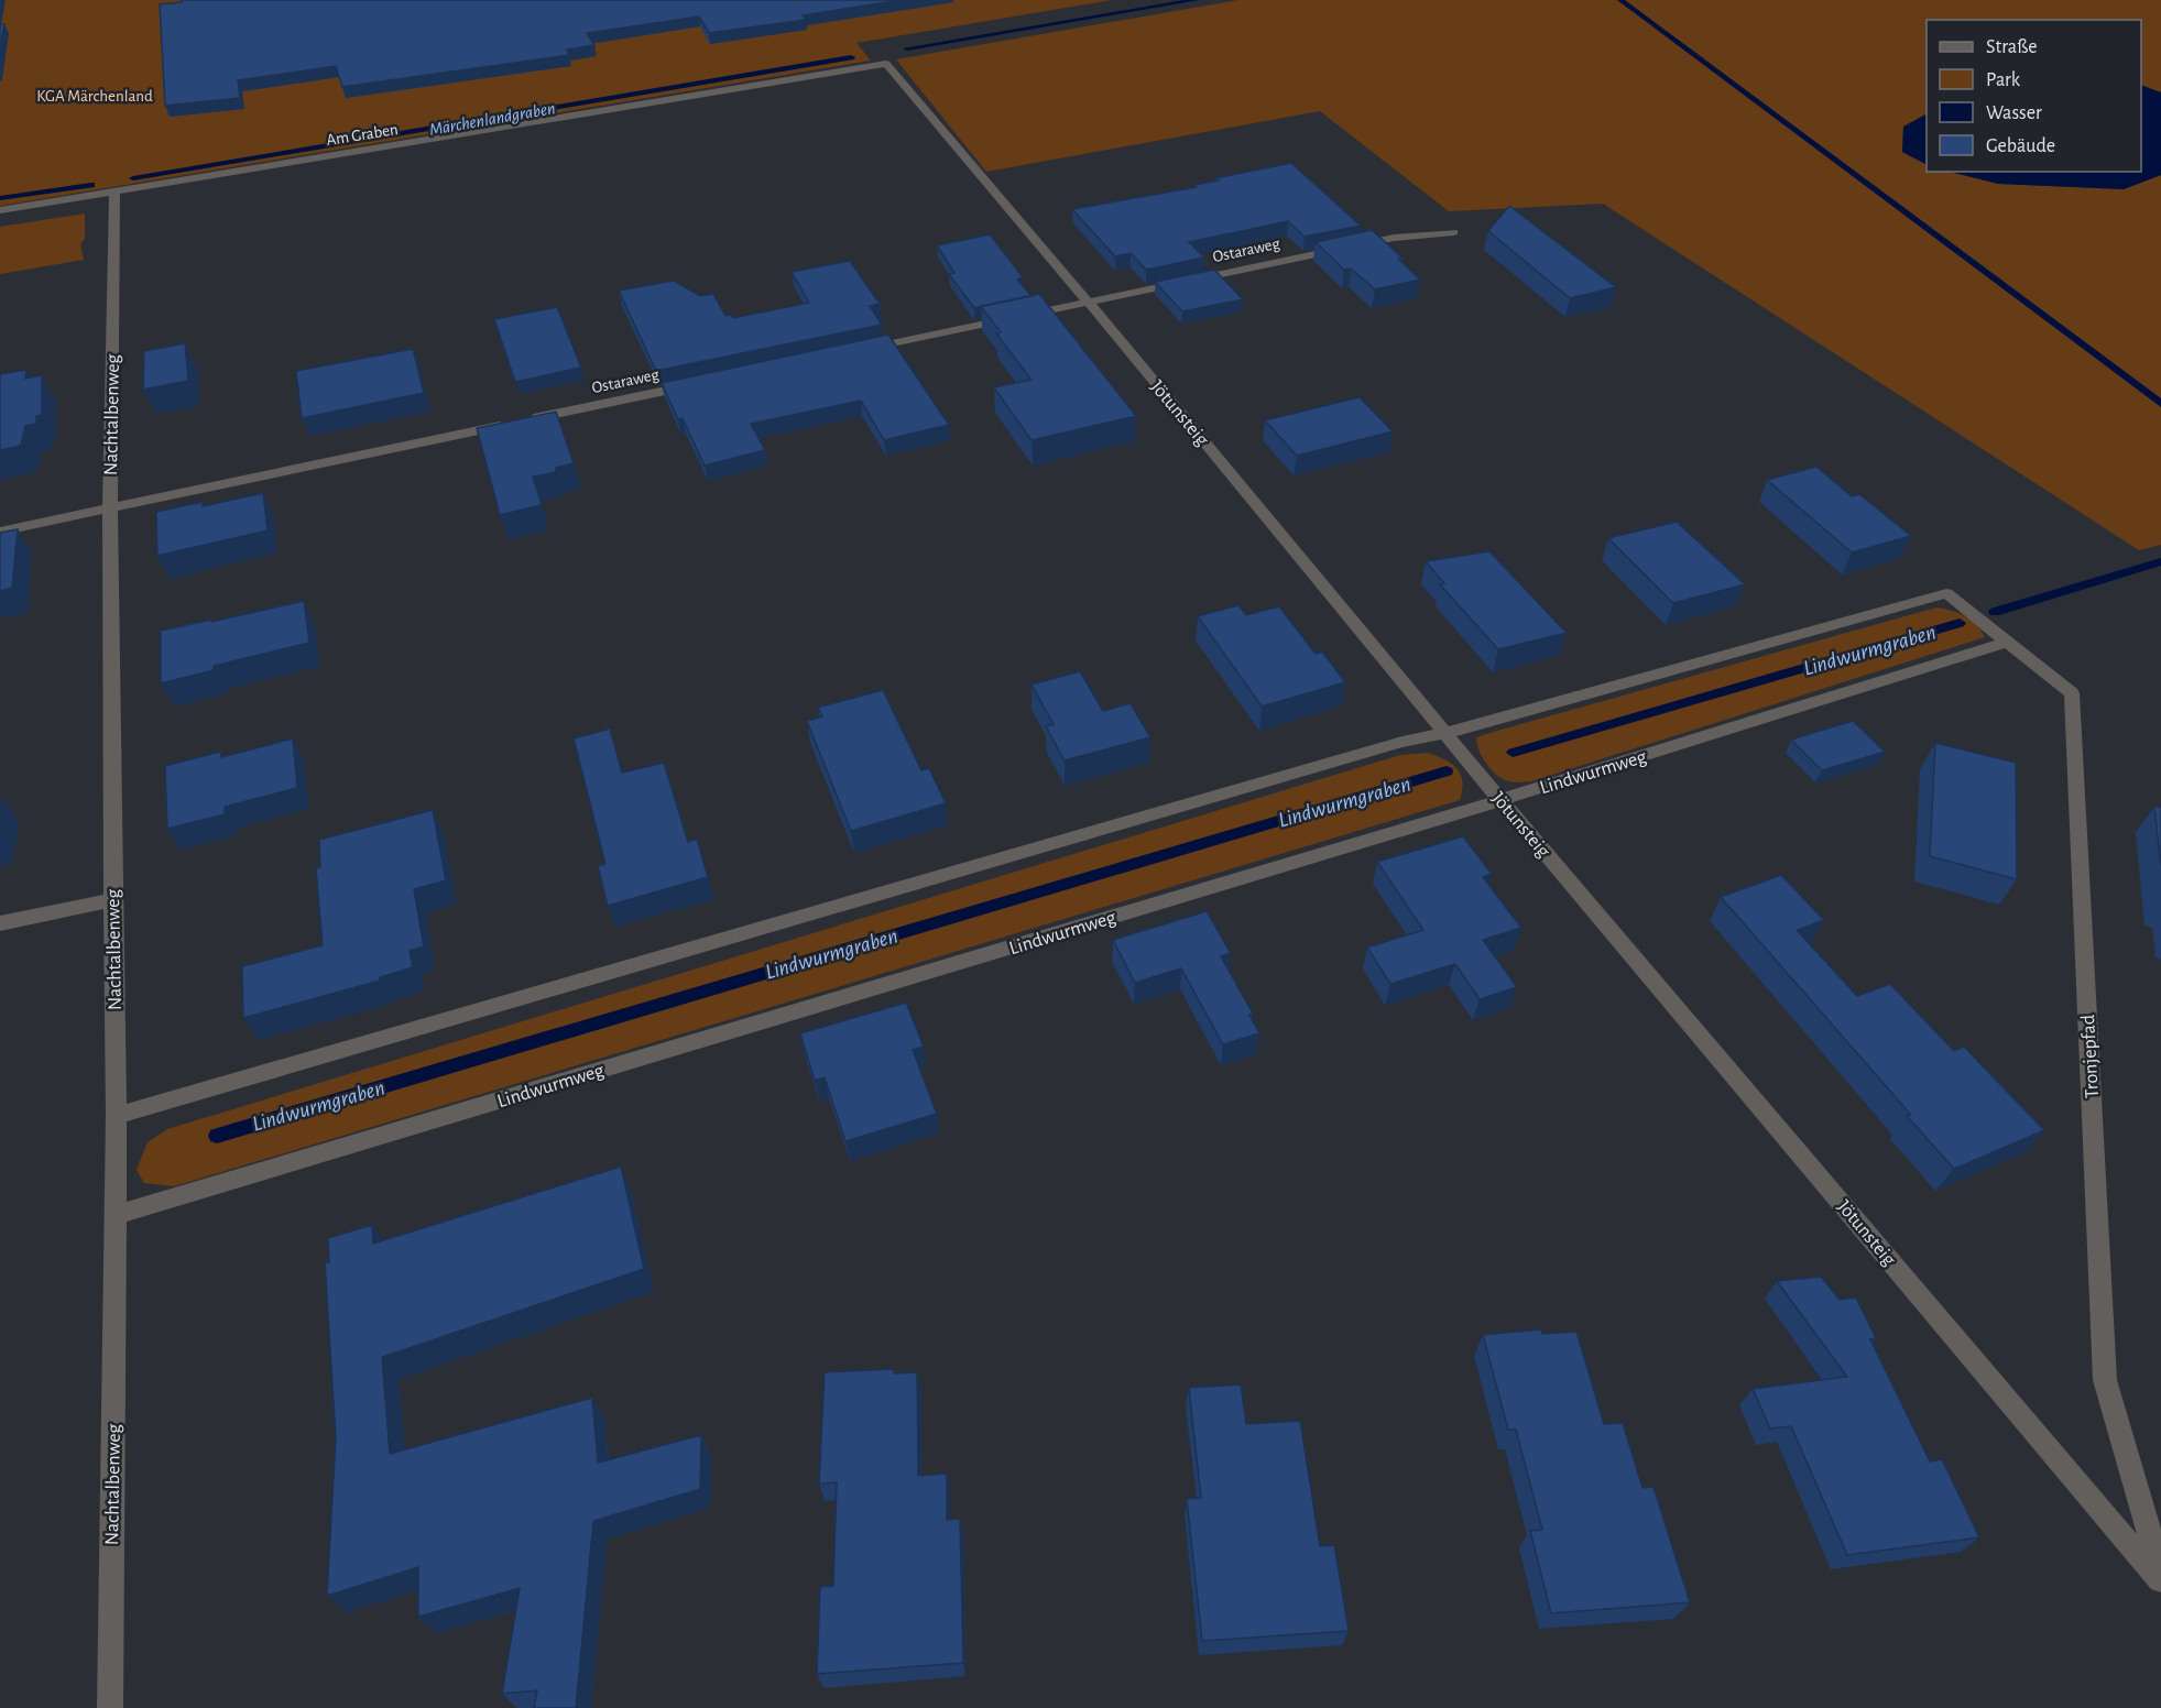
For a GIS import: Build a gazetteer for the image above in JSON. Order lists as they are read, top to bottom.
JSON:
{
  "streets": {
    "street": [
      "Am Graben",
      "Ostaraweg",
      "Jötunsteig",
      "Nachtalbenweg",
      "Lindwurmweg",
      "Tronjepfad"
    ]
  },
  "crossings": [
    ["Am Graben", "Jötunsteig"],
    ["Am Graben", "Nachtalbenweg"],
    ["Ostaraweg", "Jötunsteig"],
    ["Ostaraweg", "Nachtalbenweg"],
    ["Jötunsteig", "Lindwurmweg"],
    ["Jötunsteig", "Tronjepfad"],
    ["Nachtalbenweg", "Lindwurmweg"],
    ["Lindwurmweg", "Tronjepfad"]
  ],
  "water": ["Märchenlandgraben", "Lindwurmgraben"],
  "parks": ["KGA Märchenland"],
  "legend": [
    "Straße",
    "Park",
    "Wasser",
    "Gebäude"
  ]
}
